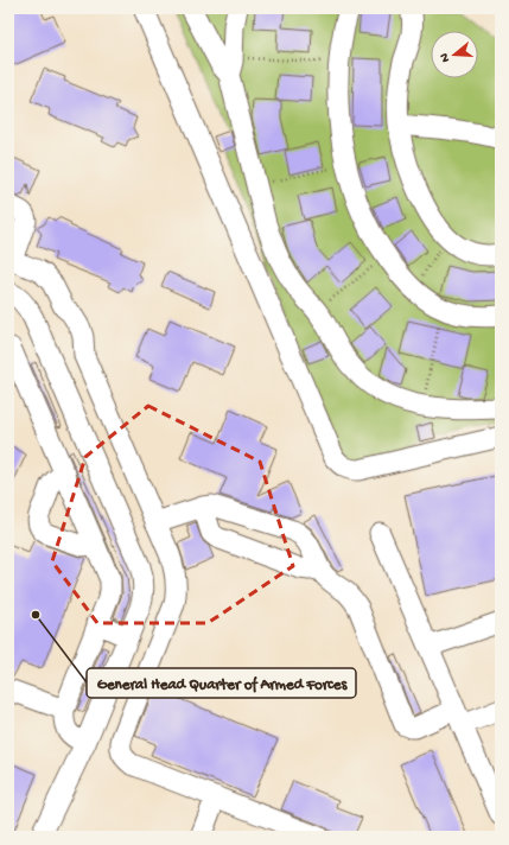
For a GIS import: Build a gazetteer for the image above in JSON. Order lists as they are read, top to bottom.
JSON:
{
  "places": ["General Head Quarter of Armed Forces"],
  "north": "left"
}
